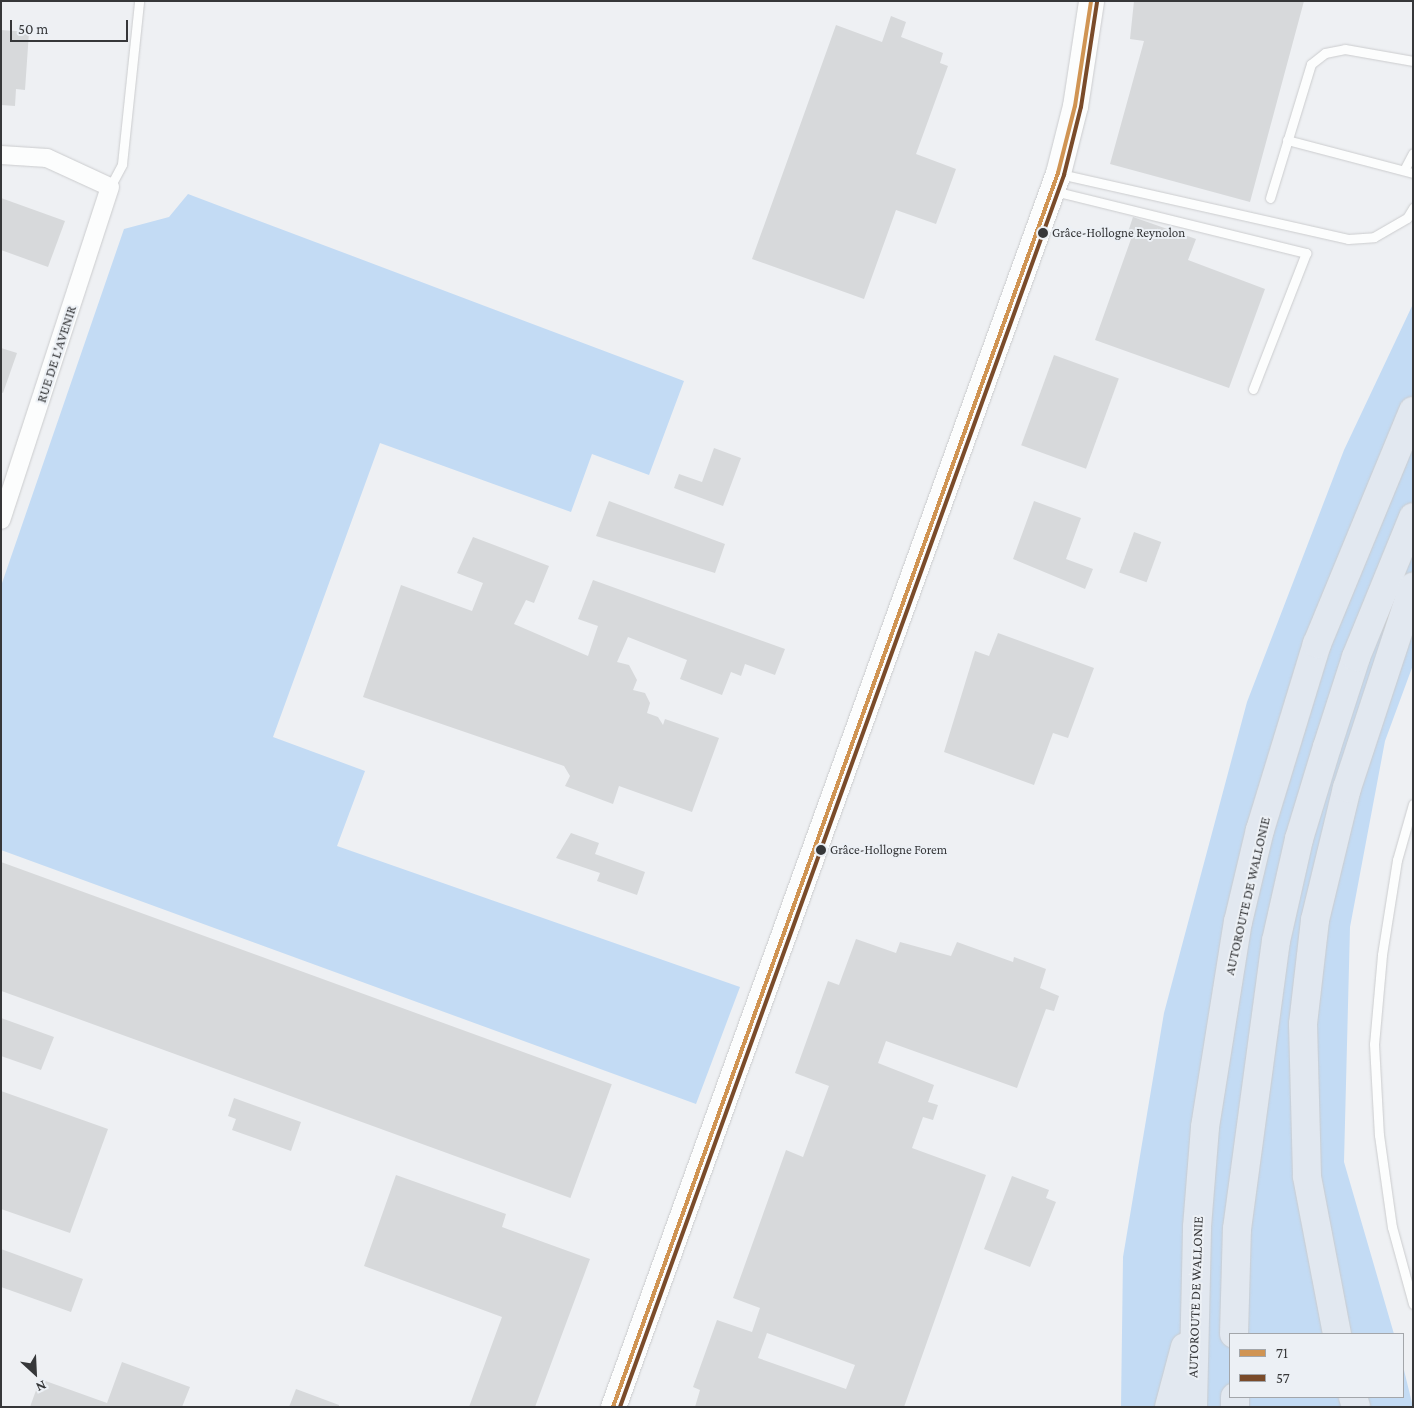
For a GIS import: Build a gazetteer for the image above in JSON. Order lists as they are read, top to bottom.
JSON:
{
  "streets": {
    "highway": ["AUTOROUTE DE WALLONIE"],
    "street": ["RUE DE L'AVENIR"]
  },
  "places": ["Grâce-Hollogne Reynolon", "Grâce-Hollogne Forem"],
  "lines": ["transit line 71", "transit line 57"],
  "legend": ["71", "57"],
  "scale_bar": "50 m",
  "north": "bottom right"
}
